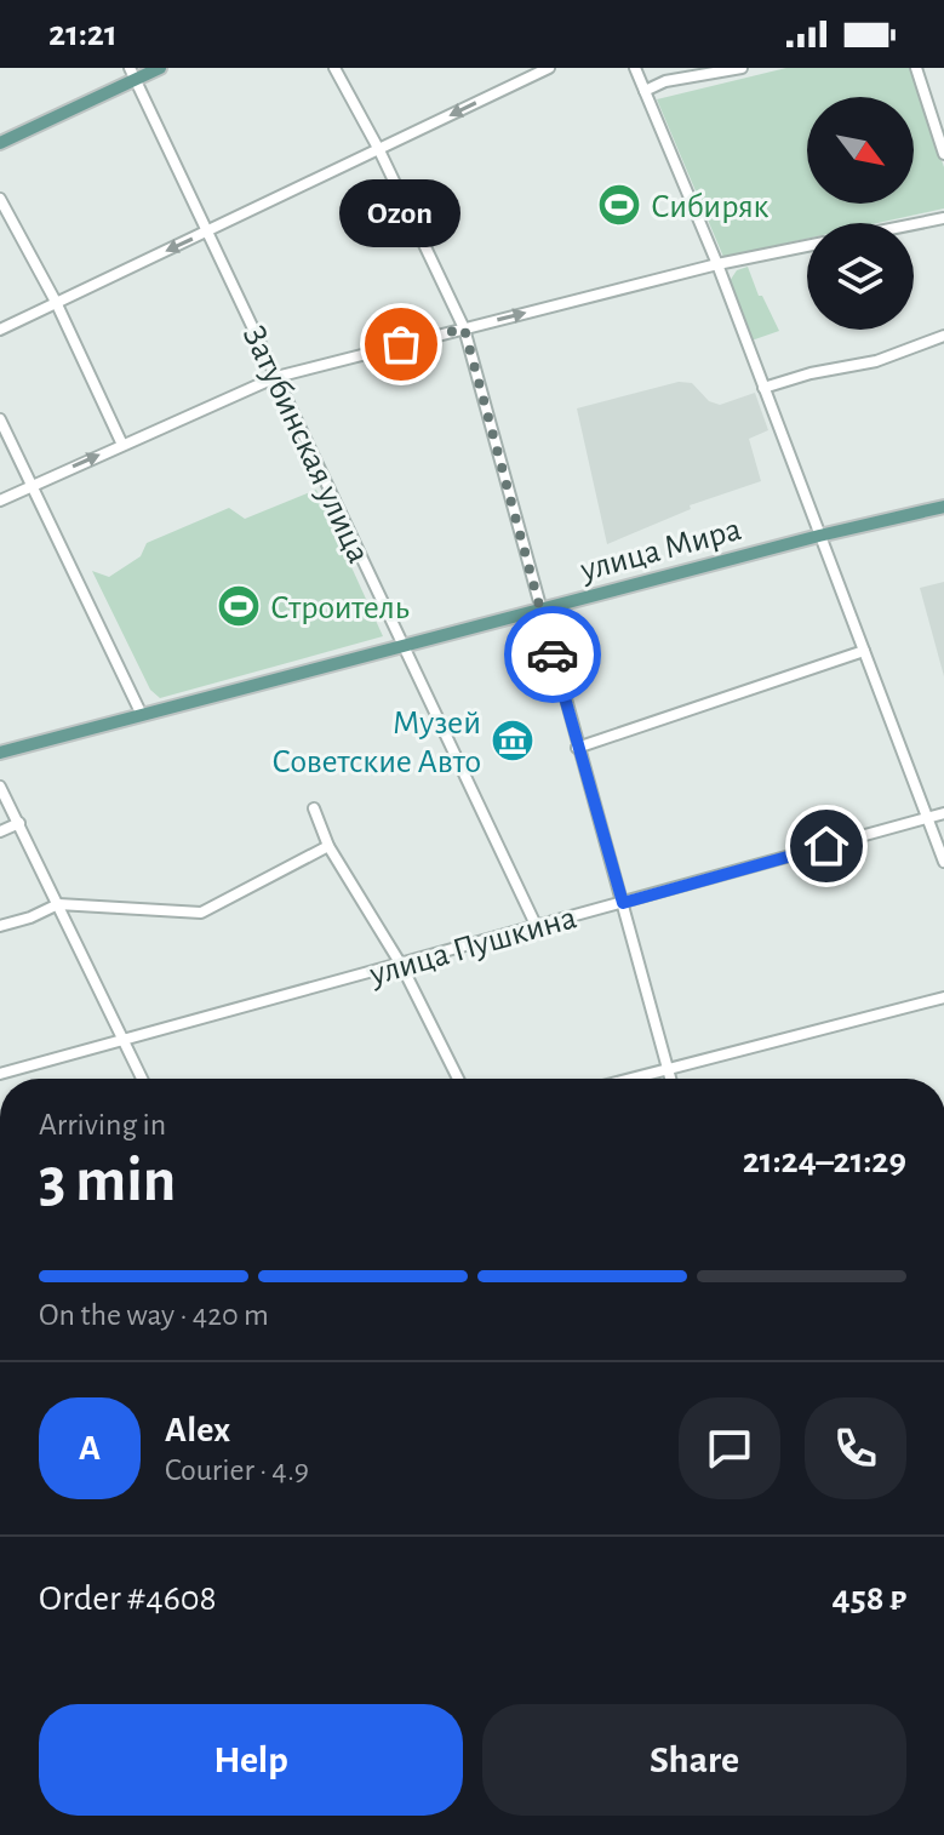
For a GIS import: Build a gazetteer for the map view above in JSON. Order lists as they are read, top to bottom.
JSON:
{
  "streets": {
    "main road": ["улица Мира"],
    "street": ["Затубинская улица", "улица Пушкина"]
  },
  "crossings": [
    ["Затубинская улица", "улица Мира"],
    ["Затубинская улица", "улица Пушкина"]
  ],
  "places": {
    "sports": ["Сибиряк", "Строитель"],
    "other": ["Ozon"],
    "museum": ["Музей Советские Авто"]
  },
  "north": "bottom right",
  "page": {
    "status": "21:21",
    "bubble": "Ozon",
    "heading": ["3 min", "Arriving in", "21:24–21:29"],
    "panel": [
      "Alex",
      "Courier · 4.9",
      "Order #4608",
      "458 ₽"
    ],
    "bar": "On the way · 420 m",
    "round": "A",
    "buttons": ["Help", "Share"]
  }
}
